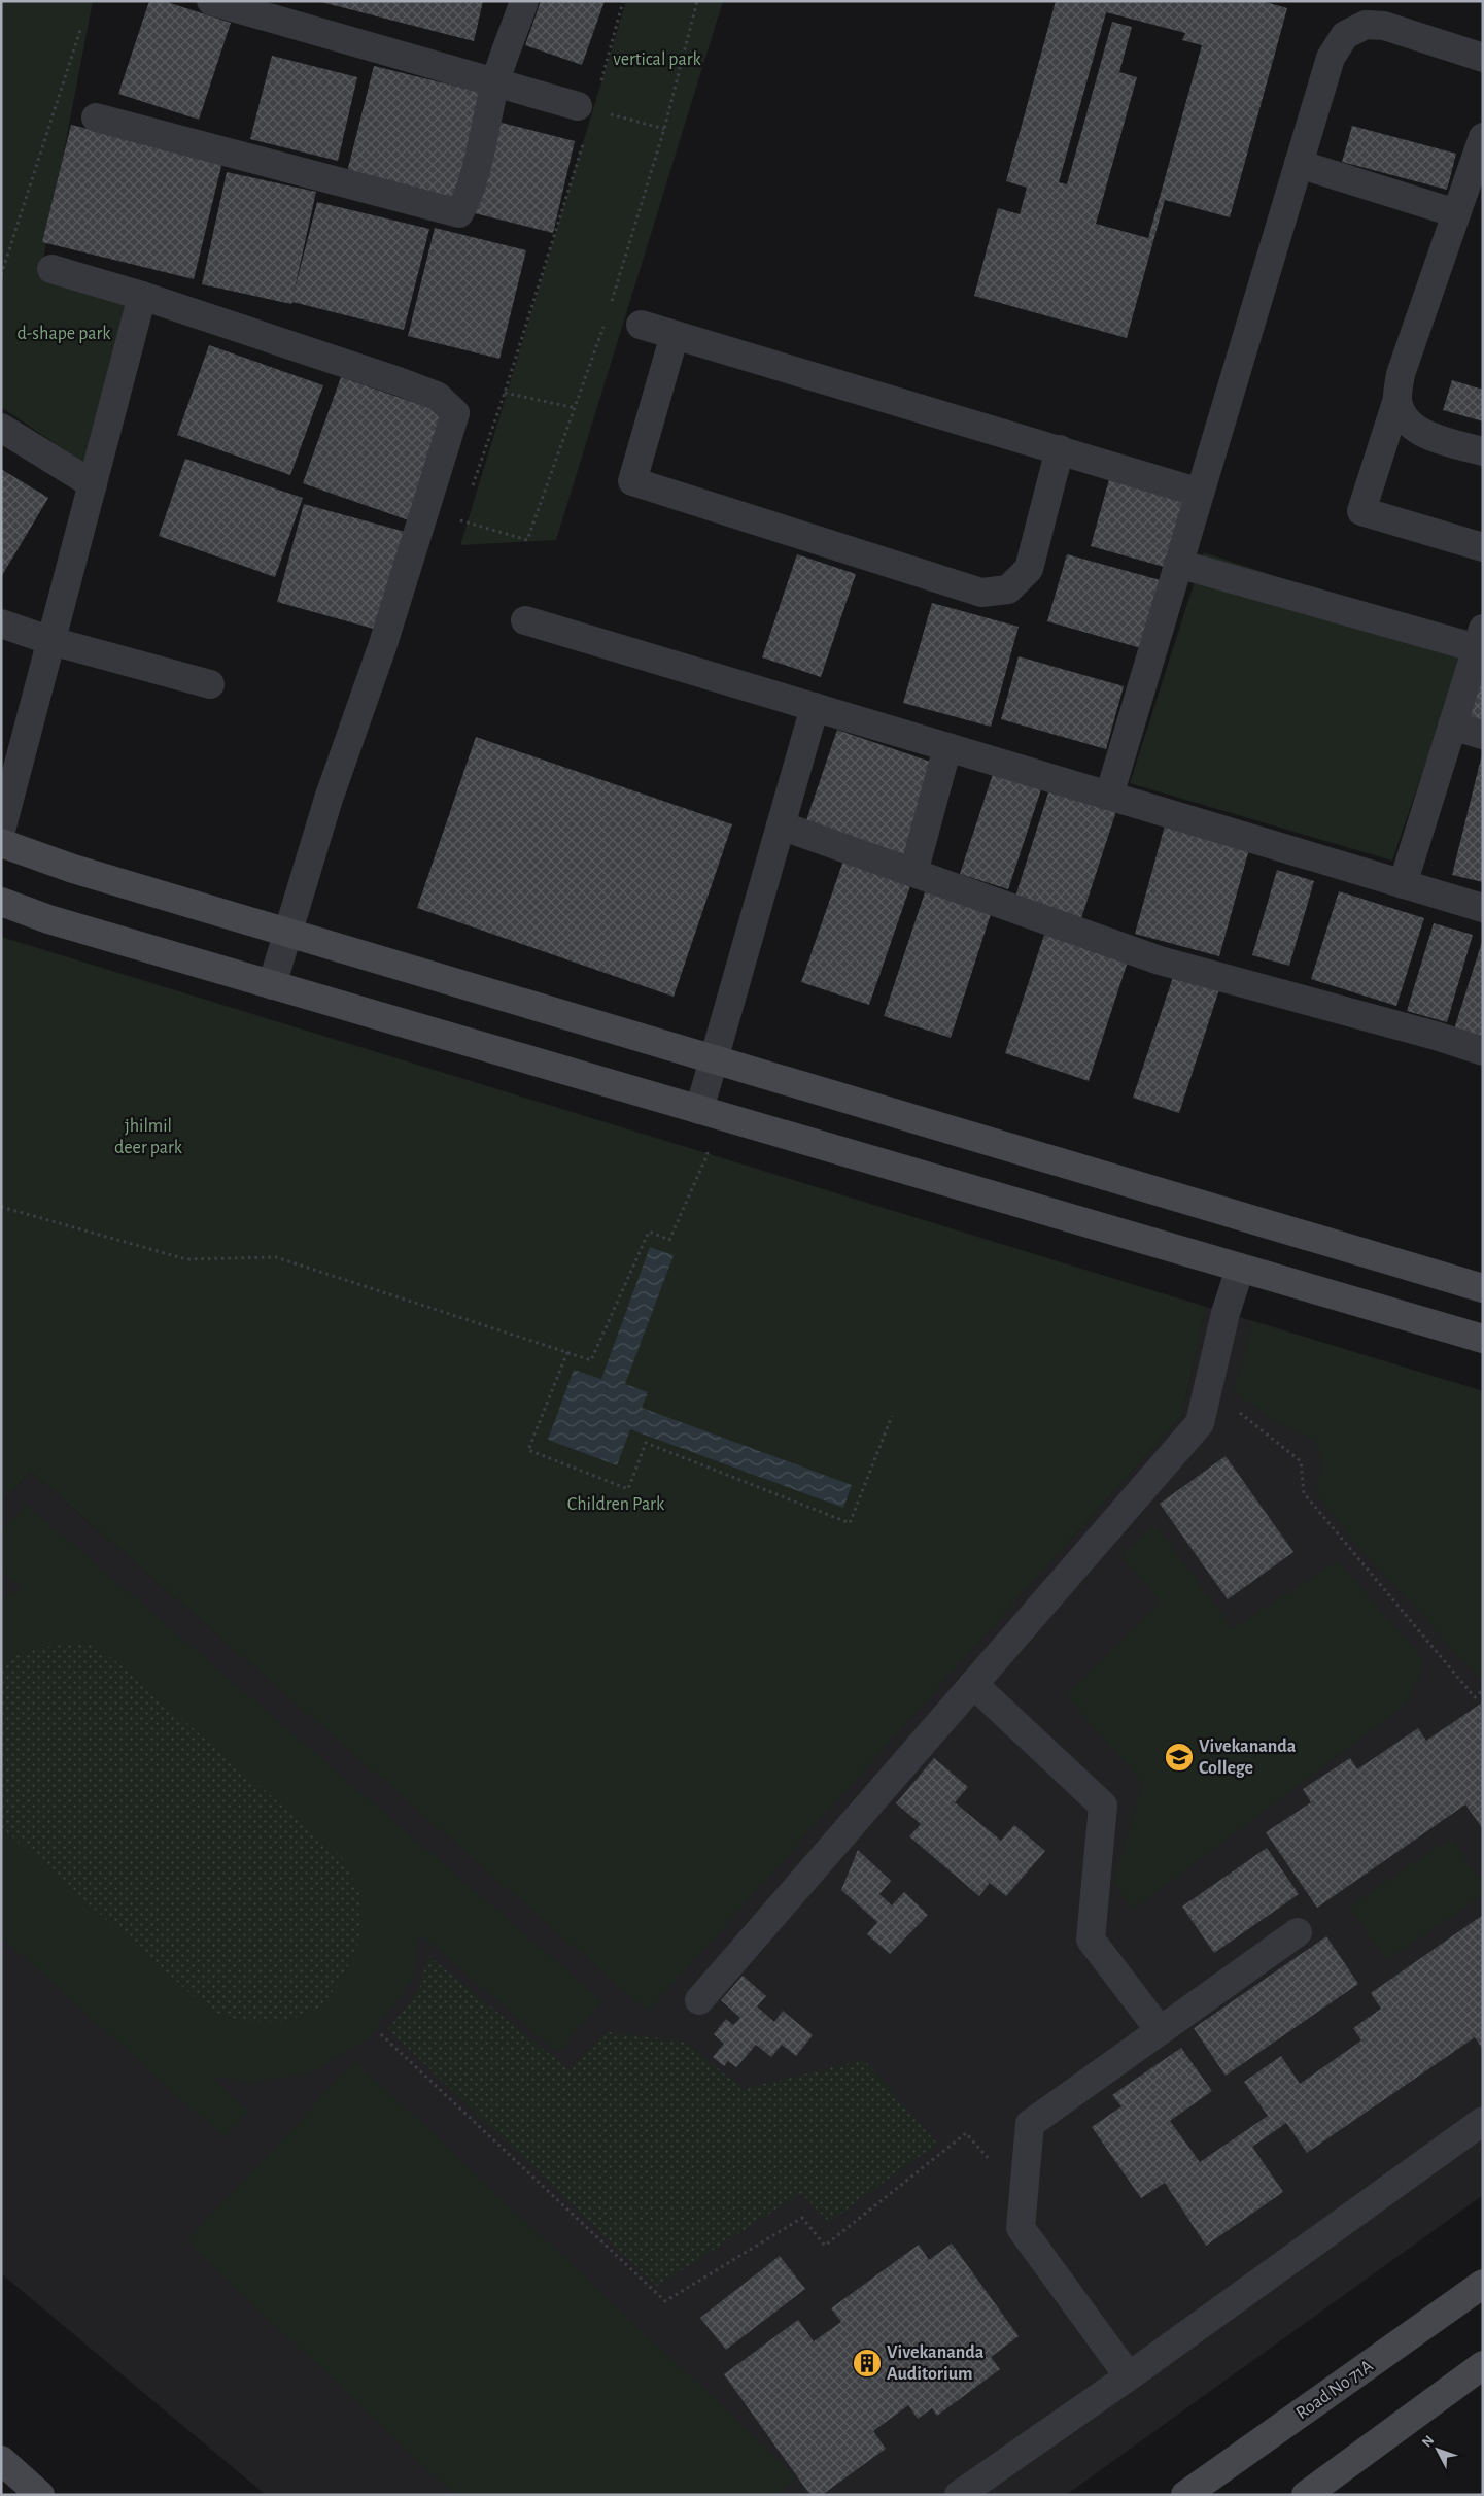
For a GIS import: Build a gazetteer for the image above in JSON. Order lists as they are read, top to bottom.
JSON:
{
  "streets": {
    "street": ["Road No 71A"]
  },
  "parks": [
    "vertical park",
    "d-shape park",
    "jhilmil deer park",
    "Children Park"
  ],
  "places": {
    "school or university": ["Vivekananda College"],
    "building": ["Vivekananda Auditorium"]
  },
  "north": "top left"
}
